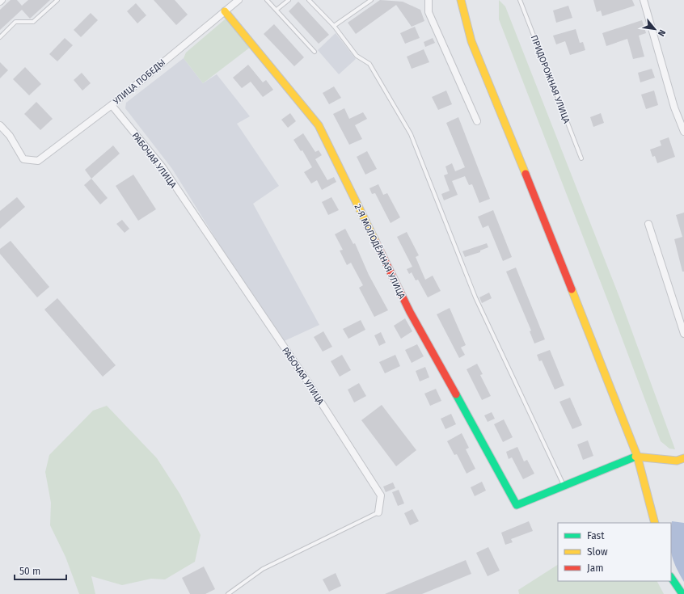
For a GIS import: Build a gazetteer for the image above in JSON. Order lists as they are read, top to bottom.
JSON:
{
  "streets": {
    "street": ["УЛИЦА ПОБЕДЫ", "РАБОЧАЯ УЛИЦА", "2-Я МОЛОДЁЖНАЯ УЛИЦА"],
    "lane": ["ПРИДОРОЖНАЯ УЛИЦА"]
  },
  "crossings": [
    ["УЛИЦА ПОБЕДЫ", "РАБОЧАЯ УЛИЦА"],
    ["УЛИЦА ПОБЕДЫ", "2-Я МОЛОДЁЖНАЯ УЛИЦА"]
  ],
  "legend": ["Fast", "Slow", "Jam"],
  "scale_bar": "50 m",
  "north": "bottom right"
}
